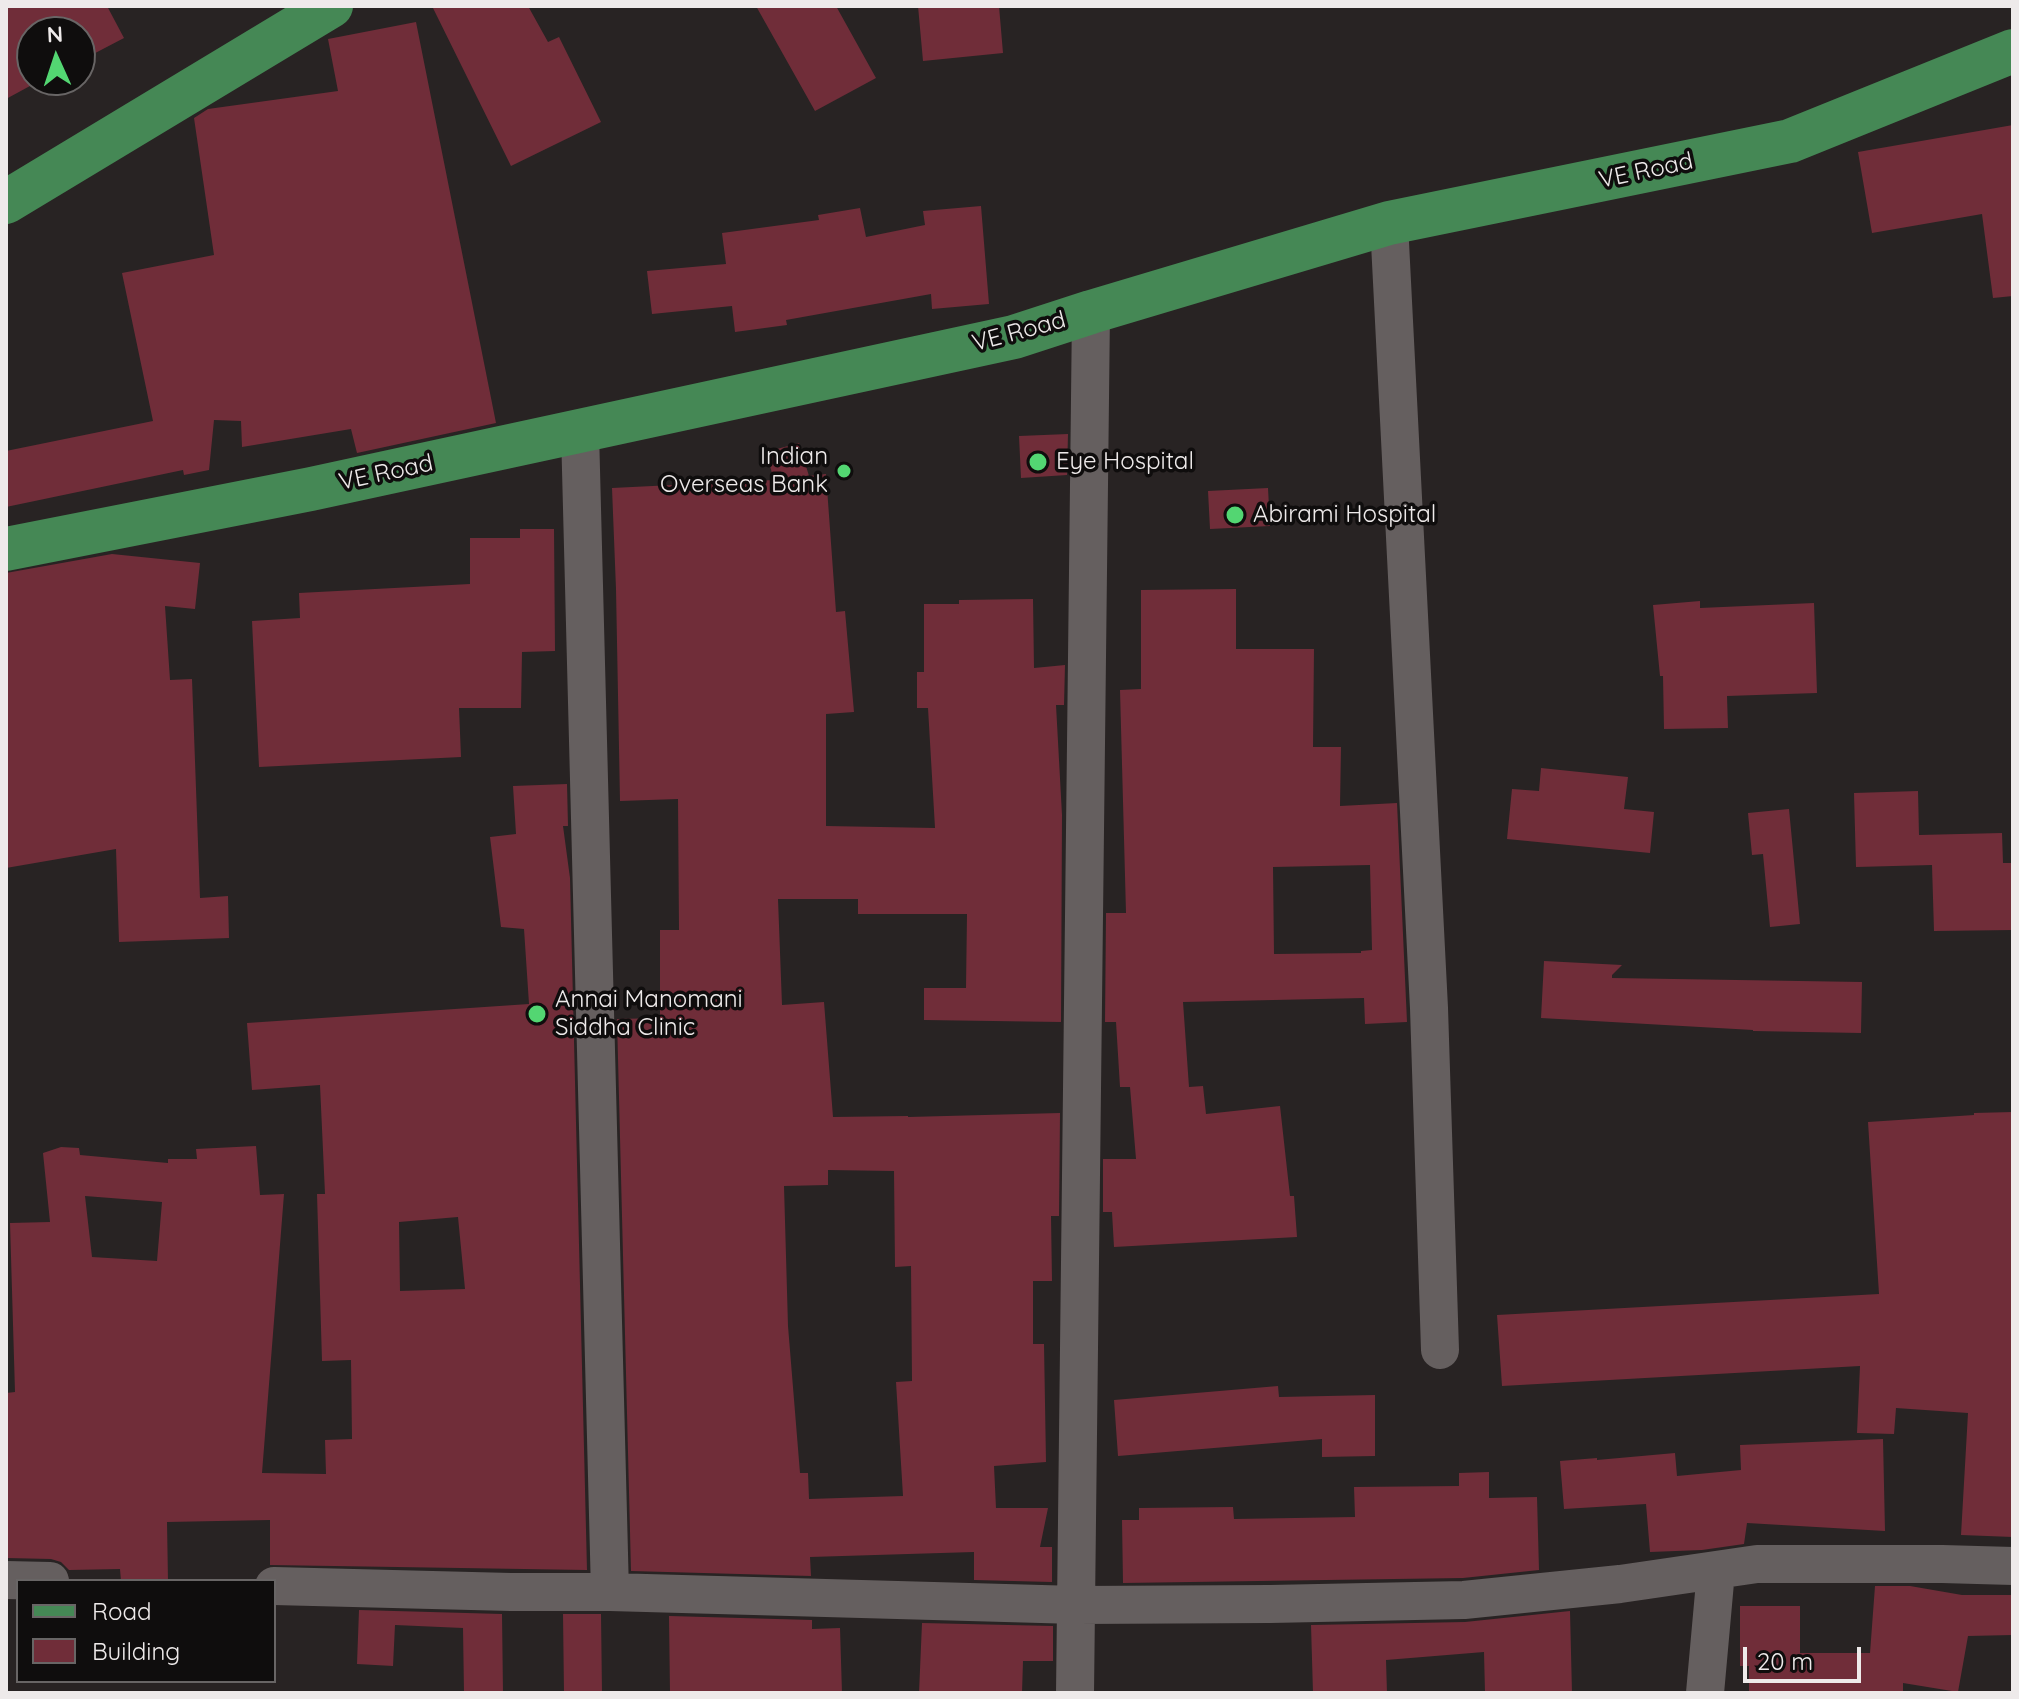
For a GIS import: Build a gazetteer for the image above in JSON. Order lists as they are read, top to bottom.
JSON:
{
  "streets": {
    "main road": ["VE Road"]
  },
  "places": [
    "Eye Hospital",
    "Indian Overseas Bank",
    "Abirami Hospital",
    "Annai Manomani Siddha Clinic"
  ],
  "legend": ["Road", "Building"],
  "scale_bar": "20 m",
  "north": "top"
}
